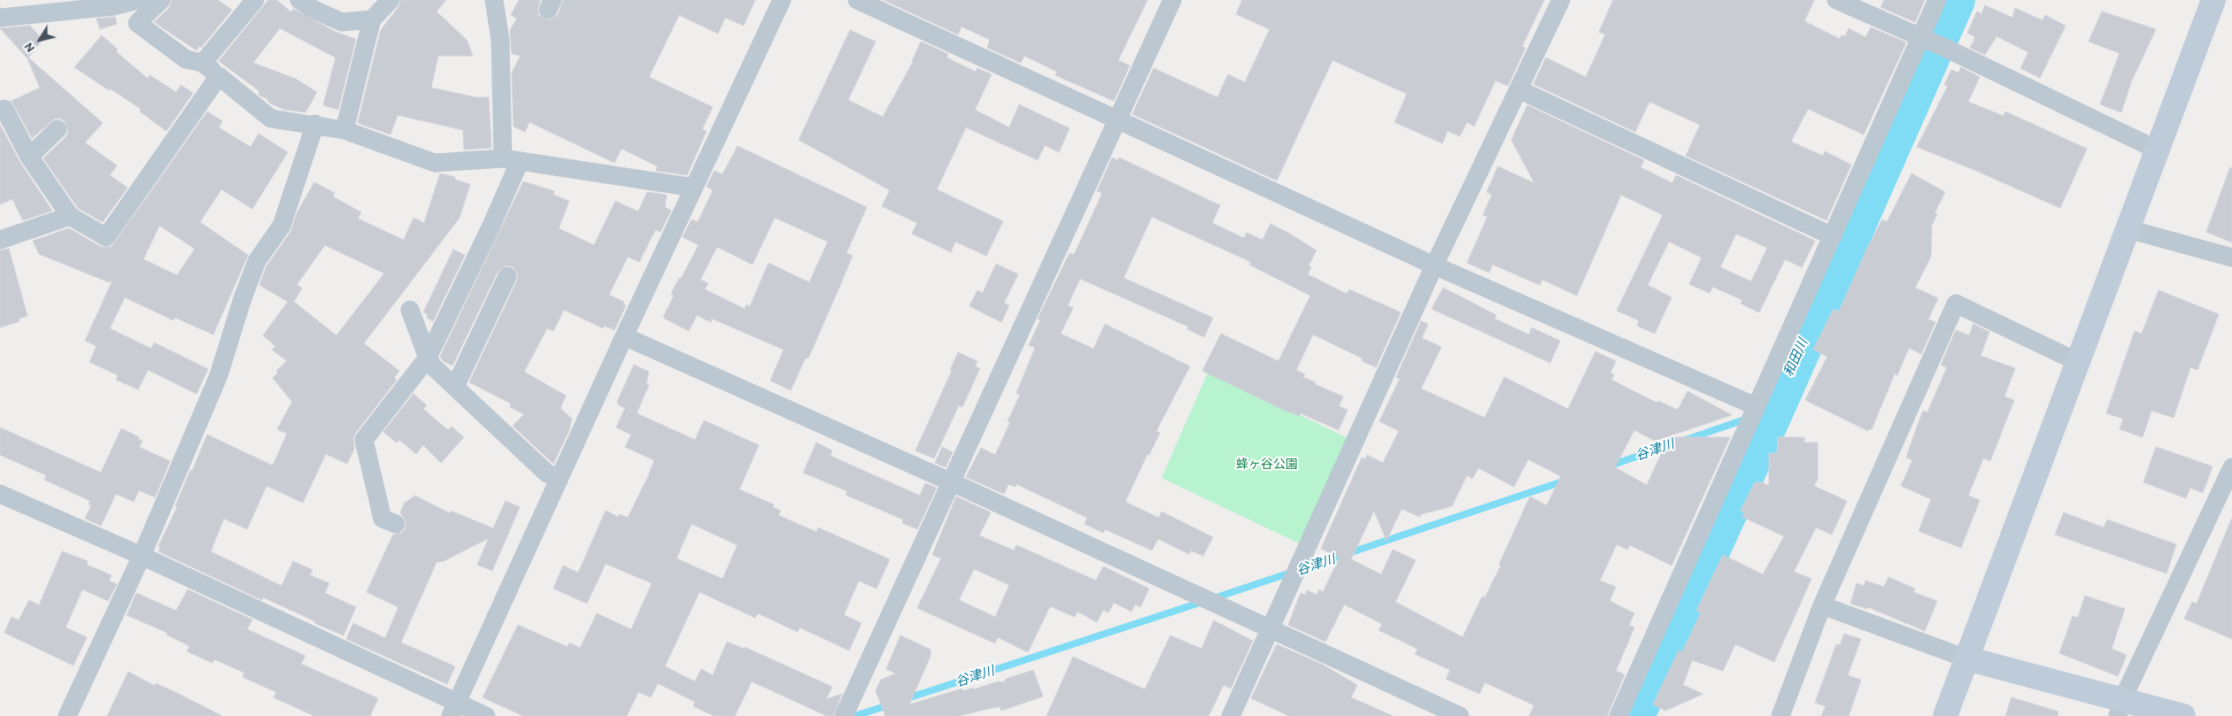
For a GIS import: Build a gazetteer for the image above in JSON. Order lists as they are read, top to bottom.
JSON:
{
  "water": ["和田川", "谷津川"],
  "parks": ["蜂ヶ谷公園"],
  "north": "bottom left"
}
